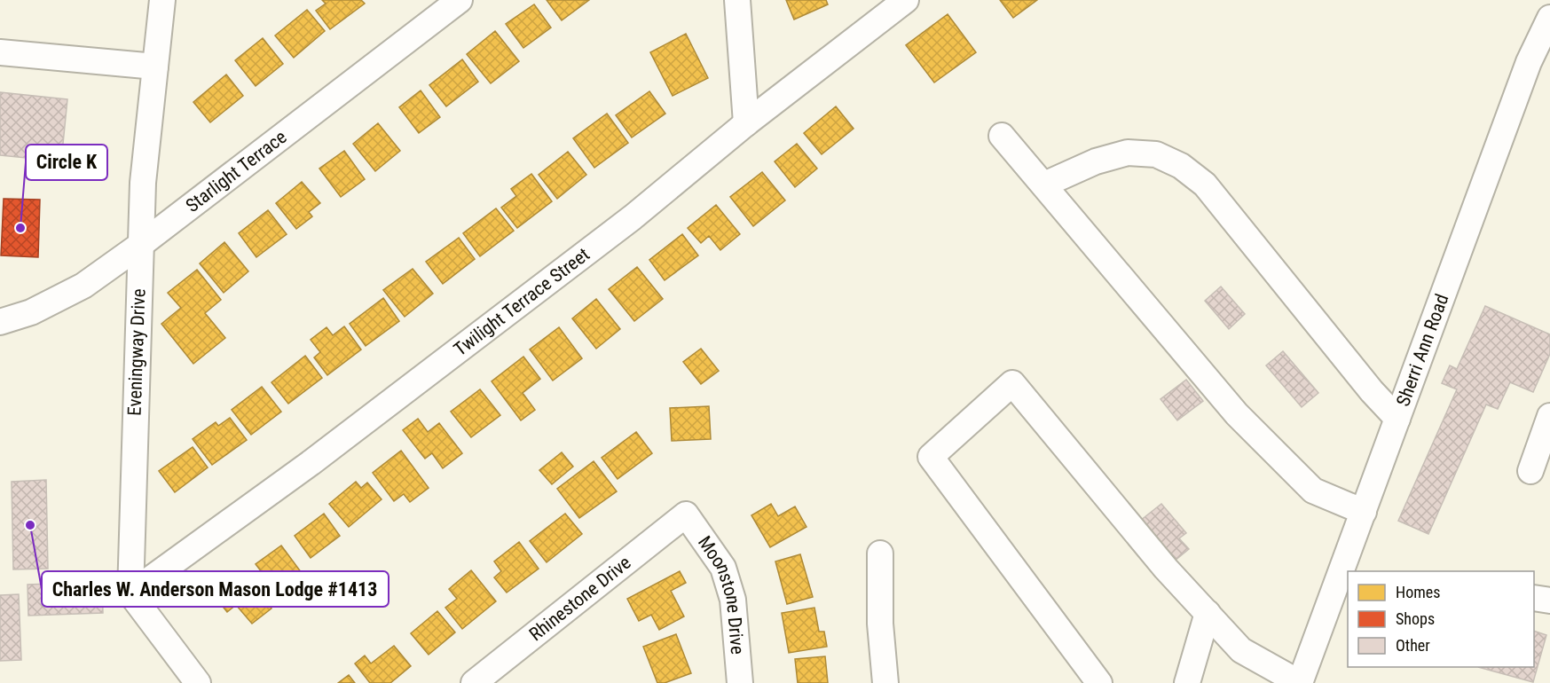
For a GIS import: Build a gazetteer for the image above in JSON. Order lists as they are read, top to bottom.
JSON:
{
  "streets": {
    "street": [
      "Starlight Terrace",
      "Twilight Terrace Street",
      "Sherri Ann Road",
      "Eveningway Drive",
      "Moonstone Drive",
      "Rhinestone Drive"
    ]
  },
  "crossings": [
    ["Starlight Terrace", "Eveningway Drive"],
    ["Twilight Terrace Street", "Eveningway Drive"],
    ["Moonstone Drive", "Rhinestone Drive"]
  ],
  "places": ["Circle K", "Charles W. Anderson Mason Lodge #1413"],
  "legend": ["Homes", "Shops", "Other"]
}
